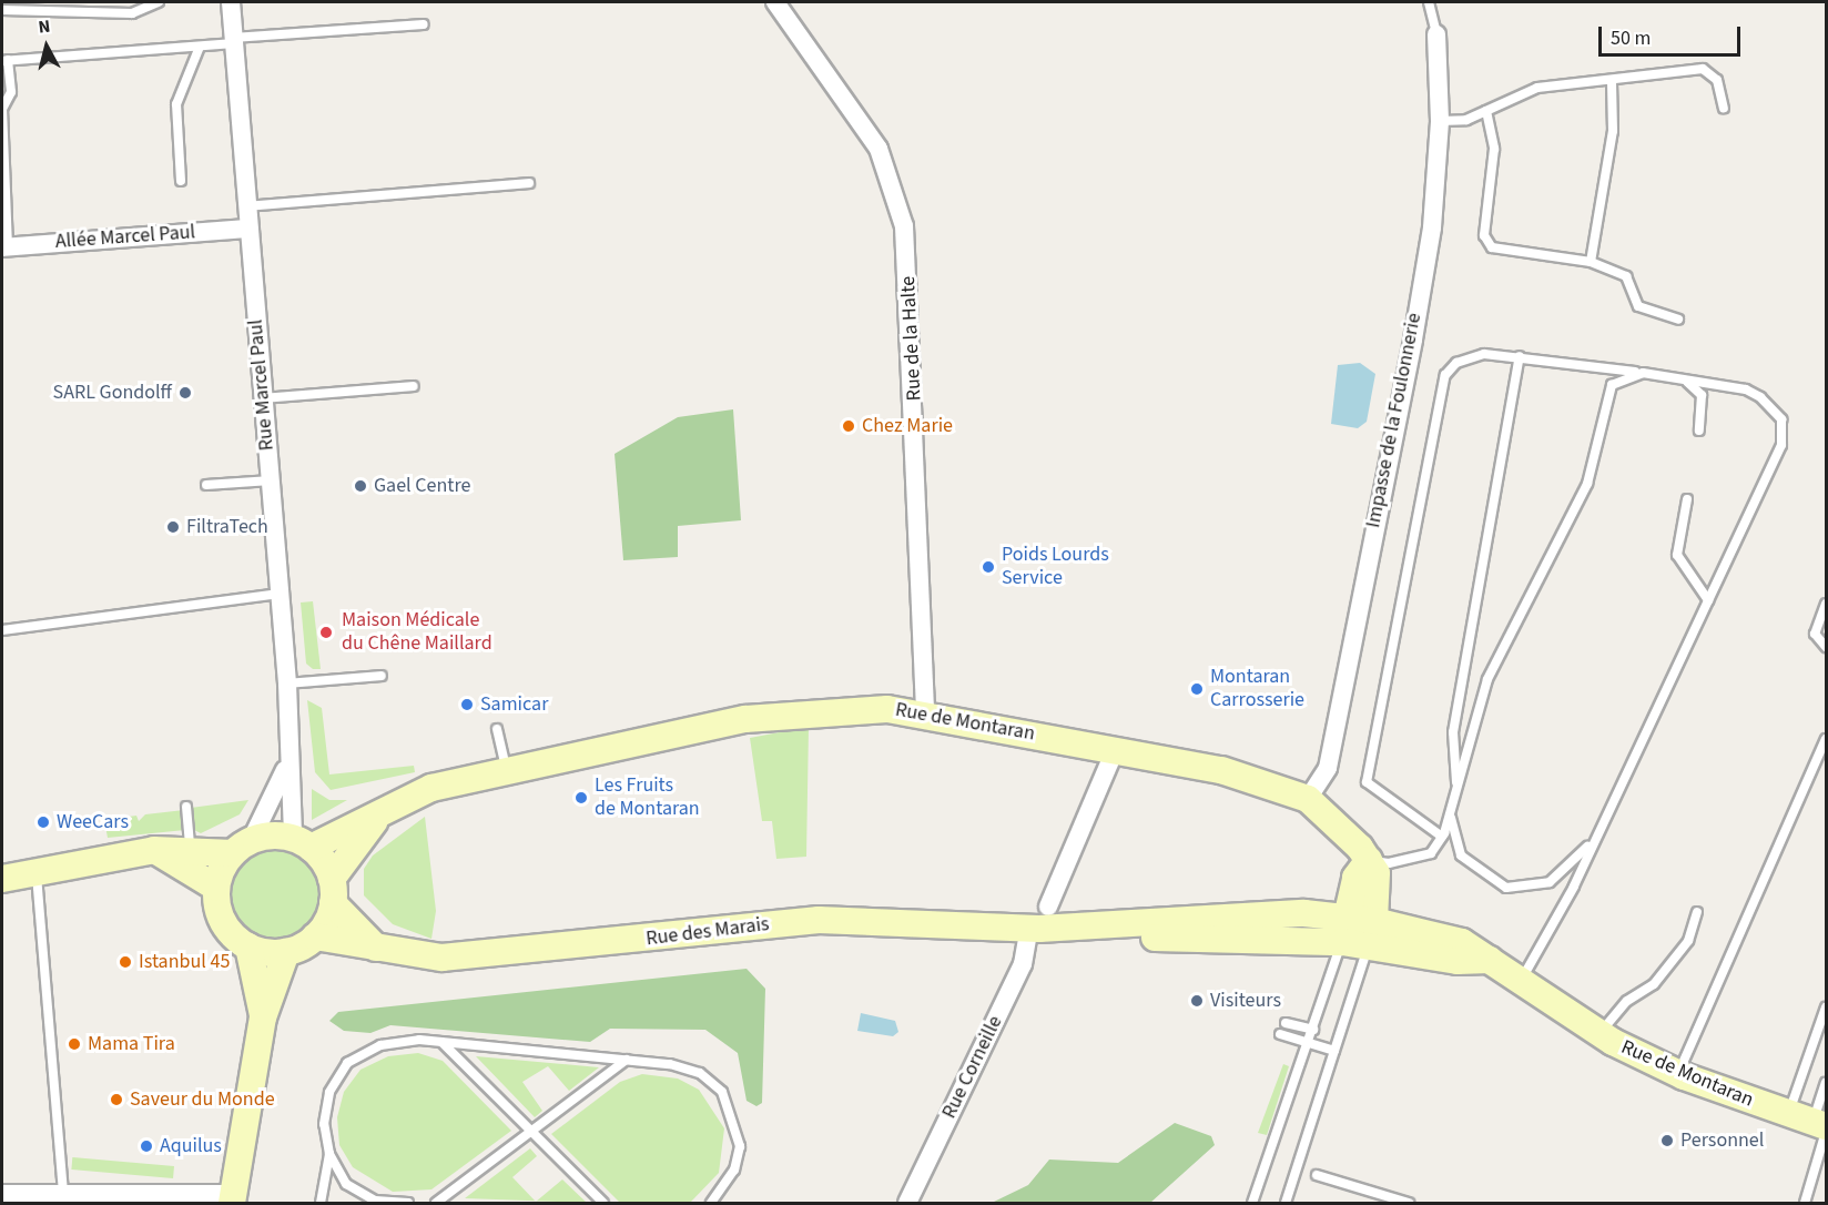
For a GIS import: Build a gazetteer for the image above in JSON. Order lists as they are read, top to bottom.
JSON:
{
  "streets": {
    "street": [
      "Allée Marcel Paul",
      "Rue de la Halte",
      "Rue Marcel Paul",
      "Impasse de la Foulonnerie",
      "Rue de Montaran",
      "Rue des Marais",
      "Rue Corneille"
    ]
  },
  "crossings": [
    ["Allée Marcel Paul", "Rue Marcel Paul"],
    ["Rue de la Halte", "Rue de Montaran"],
    ["Rue Marcel Paul", "Rue de Montaran"],
    ["Rue Marcel Paul", "Rue des Marais"],
    ["Impasse de la Foulonnerie", "Rue de Montaran"],
    ["Rue de Montaran", "Rue des Marais"],
    ["Rue de Montaran", "Rue Corneille"],
    ["Rue des Marais", "Rue Corneille"]
  ],
  "places": [
    "SARL Gondolff",
    "Chez Marie",
    "Gael Centre",
    "FiltraTech",
    "Poids Lourds Service",
    "Maison Médicale du Chêne Maillard",
    "Montaran Carrosserie",
    "Samicar",
    "Les Fruits de Montaran",
    "WeeCars",
    "Istanbul 45",
    "Visiteurs",
    "Mama Tira",
    "Saveur du Monde",
    "Personnel",
    "Aquilus"
  ],
  "scale_bar": "50 m",
  "north": "top"
}
